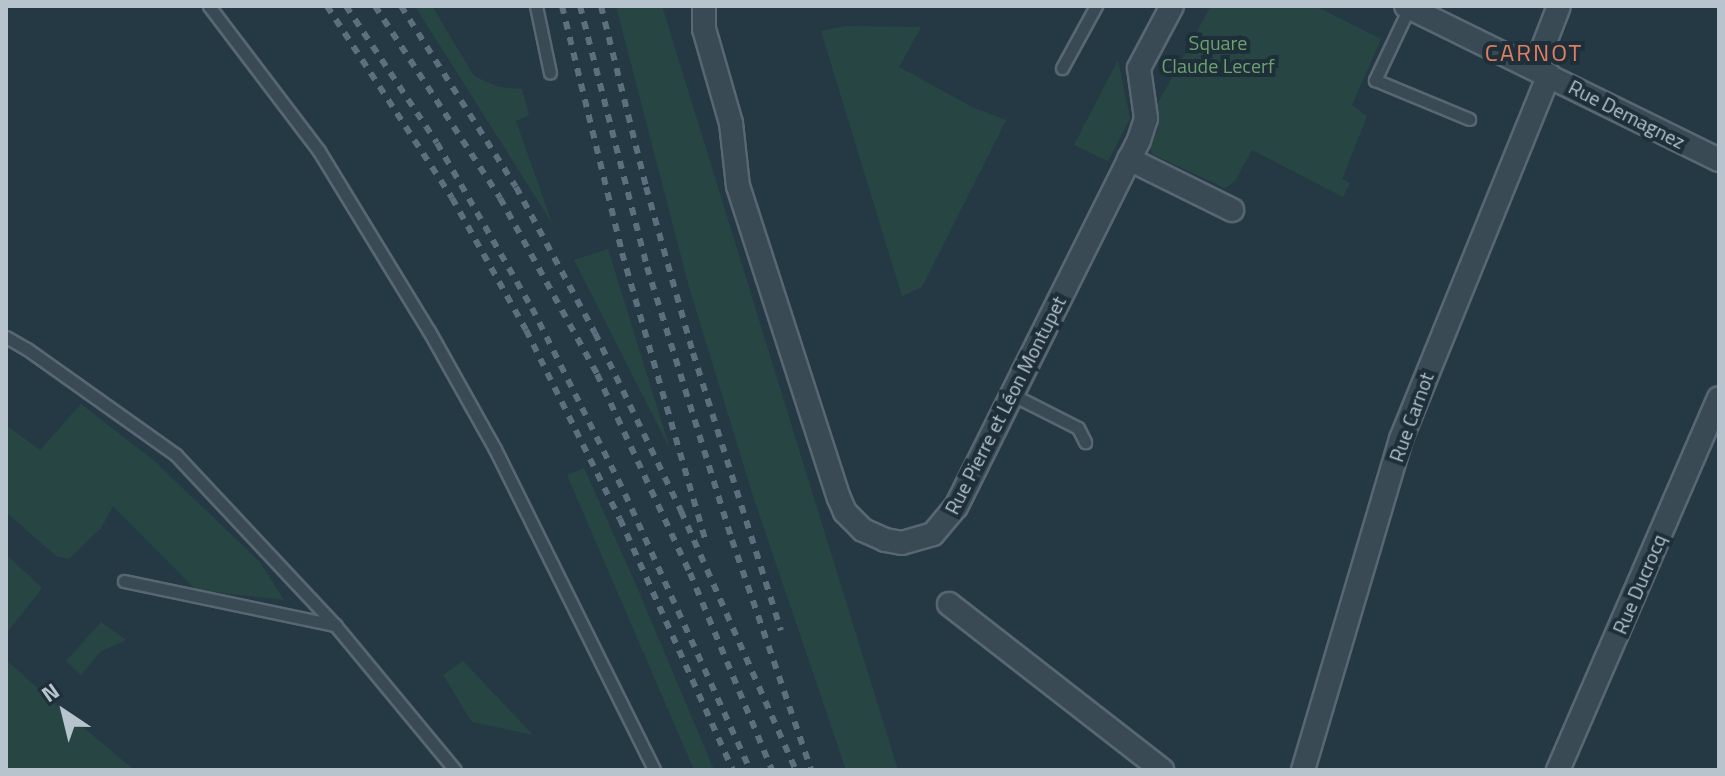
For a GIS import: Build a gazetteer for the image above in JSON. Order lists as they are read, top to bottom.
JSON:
{
  "streets": {
    "street": [
      "Rue Demagnez",
      "Rue Pierre et Léon Montupet",
      "Rue Carnot",
      "Rue Ducrocq"
    ]
  },
  "crossings": [
    ["Rue Demagnez", "Rue Carnot"]
  ],
  "districts": ["CARNOT"],
  "parks": ["Square Claude Lecerf"],
  "north": "top left"
}
